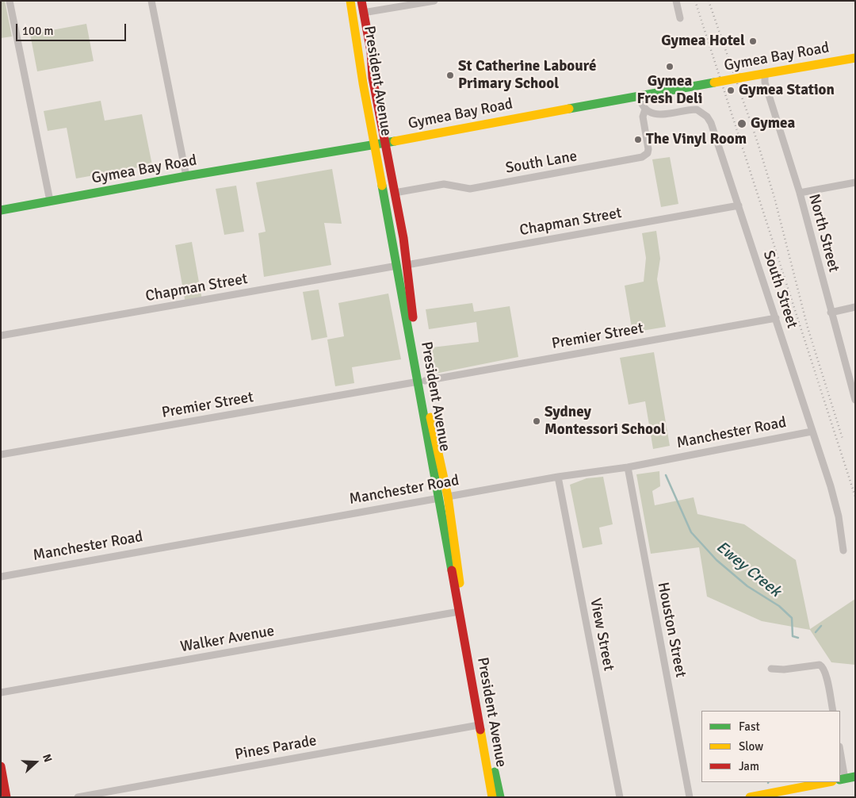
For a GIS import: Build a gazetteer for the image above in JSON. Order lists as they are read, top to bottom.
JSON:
{
  "streets": {
    "main road": ["Gymea Bay Road", "President Avenue"],
    "street": [
      "South Lane",
      "Chapman Street",
      "North Street",
      "South Street",
      "Premier Street",
      "Manchester Road",
      "Houston Street",
      "View Street",
      "Walker Avenue",
      "Pines Parade"
    ]
  },
  "crossings": [
    ["Gymea Bay Road", "President Avenue"],
    ["Gymea Bay Road", "North Street"],
    ["President Avenue", "South Lane"],
    ["President Avenue", "Chapman Street"],
    ["President Avenue", "Premier Street"],
    ["President Avenue", "Manchester Road"],
    ["President Avenue", "Walker Avenue"],
    ["President Avenue", "Pines Parade"],
    ["South Lane", "South Street"],
    ["Chapman Street", "South Street"],
    ["South Street", "Premier Street"],
    ["South Street", "Manchester Road"],
    ["Manchester Road", "Houston Street"],
    ["Manchester Road", "View Street"]
  ],
  "water": ["Ewey Creek"],
  "places": [
    "Gymea Hotel",
    "Gymea Fresh Deli",
    "St Catherine Labouré Primary School",
    "Gymea Station",
    "Gymea",
    "The Vinyl Room",
    "Sydney Montessori School"
  ],
  "legend": ["Fast", "Slow", "Jam"],
  "scale_bar": "100 m",
  "north": "right"
}
